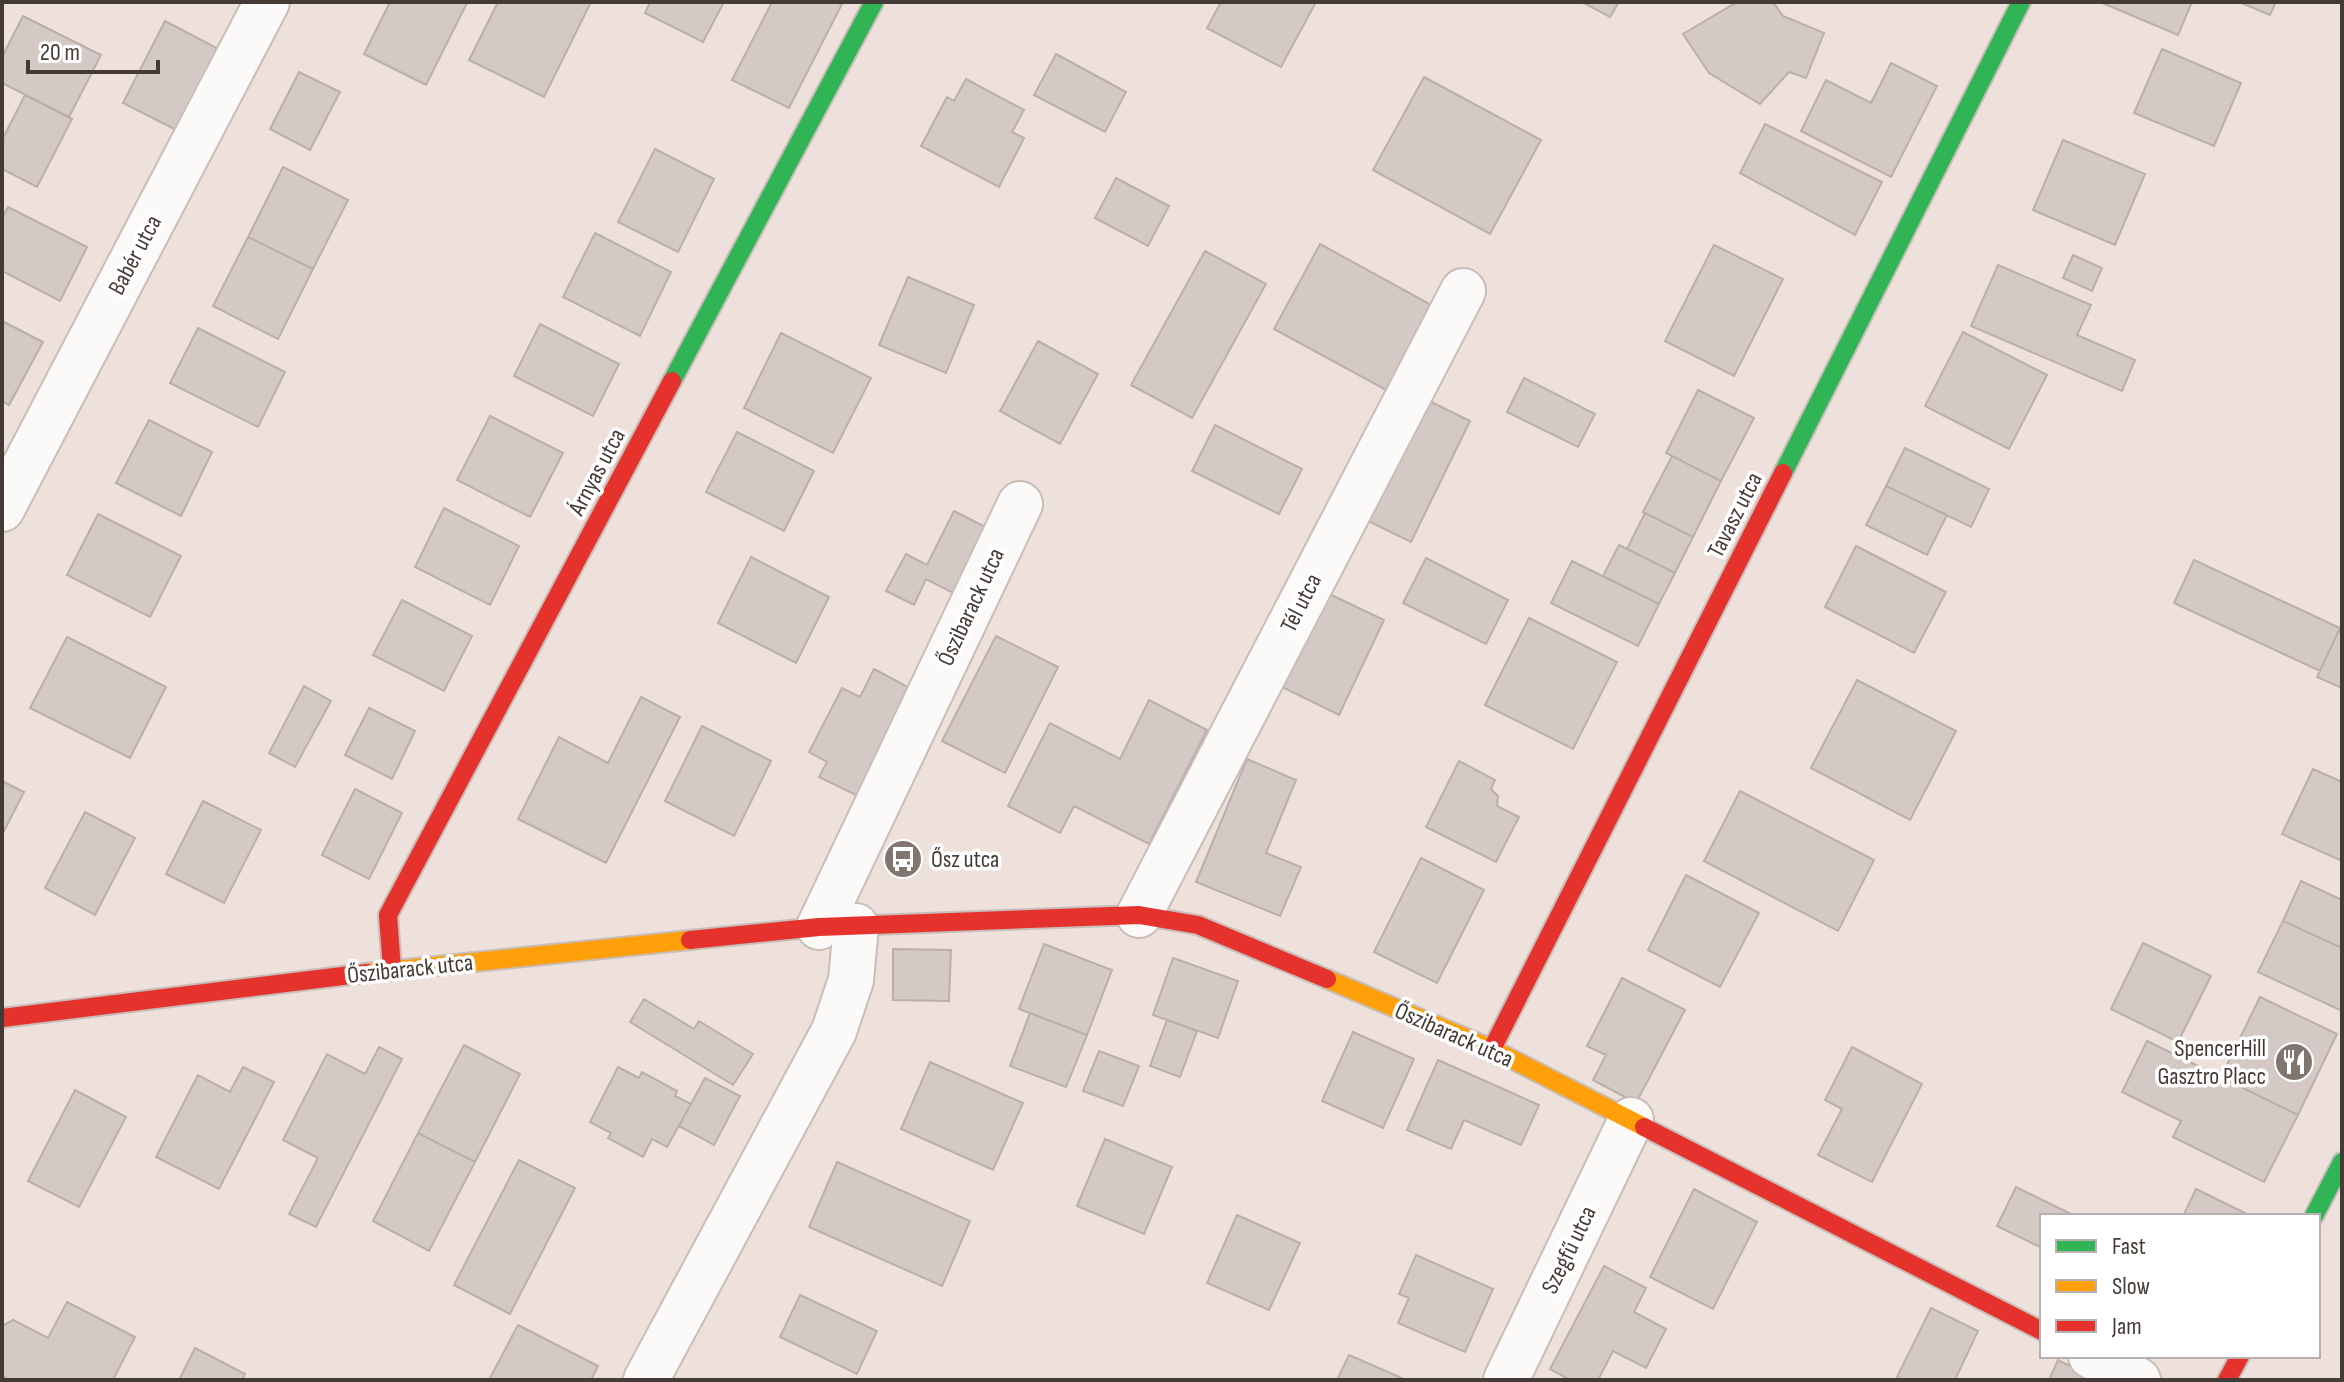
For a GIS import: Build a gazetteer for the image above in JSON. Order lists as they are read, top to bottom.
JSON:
{
  "streets": {
    "street": [
      "Babér utca",
      "Árnyas utca",
      "Tavasz utca",
      "Tél utca",
      "Őszibarack utca",
      "Szegfű utca"
    ]
  },
  "crossings": [
    ["Árnyas utca", "Őszibarack utca"],
    ["Tavasz utca", "Őszibarack utca"],
    ["Tél utca", "Őszibarack utca"],
    ["Őszibarack utca", "Szegfű utca"]
  ],
  "places": {
    "bus stop": ["Ősz utca"],
    "restaurant": ["SpencerHill Gasztro Placc"]
  },
  "legend": ["Fast", "Slow", "Jam"],
  "scale_bar": "20 m"
}
